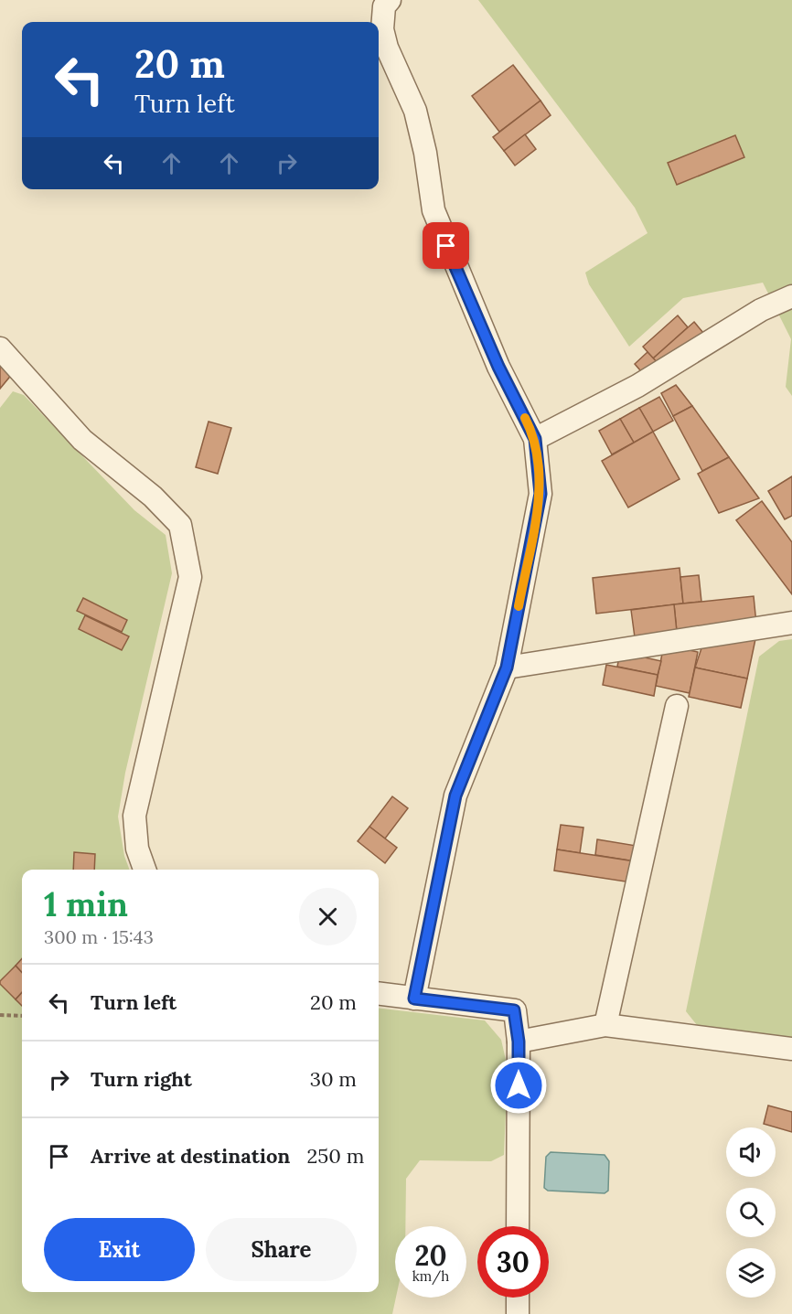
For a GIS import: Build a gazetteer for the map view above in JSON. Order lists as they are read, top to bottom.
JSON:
{
  "page": {
    "turn": ["20 m", "Turn left"],
    "heading": ["1 min", "300 m · 15:43"],
    "list": [
      {
        "name": "Turn left",
        "value": "20 m"
      },
      {
        "name": "Turn right",
        "value": "30 m"
      },
      {
        "name": "Arrive at destination",
        "value": "250 m"
      }
    ],
    "buttons": ["Exit", "Share"],
    "speed": "20 km/h",
    "limit": "30"
  }
}
